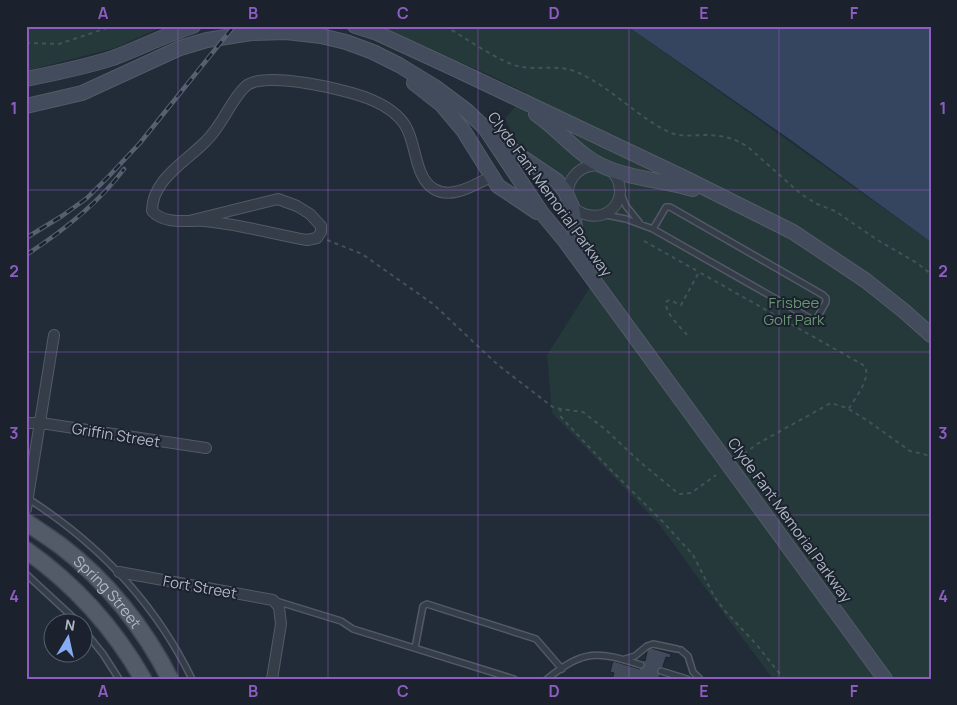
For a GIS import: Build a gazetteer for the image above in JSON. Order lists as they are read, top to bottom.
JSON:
{
  "streets": {
    "main road": ["Clyde Fant Memorial Parkway", "Spring Street"],
    "street": ["Griffin Street", "Fort Street"]
  },
  "parks": ["Frisbee Golf Park"],
  "north": "top",
  "grid": {
    "columns": [
      "A",
      "B",
      "C",
      "D",
      "E",
      "F"
    ],
    "rows": [
      "1",
      "2",
      "3",
      "4"
    ]
  }
}
